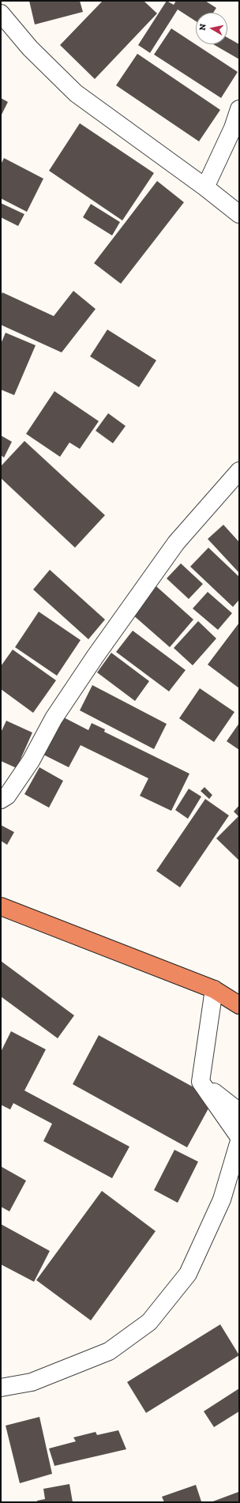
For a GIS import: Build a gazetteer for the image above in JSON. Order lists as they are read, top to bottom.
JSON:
{
  "north": "left"
}
